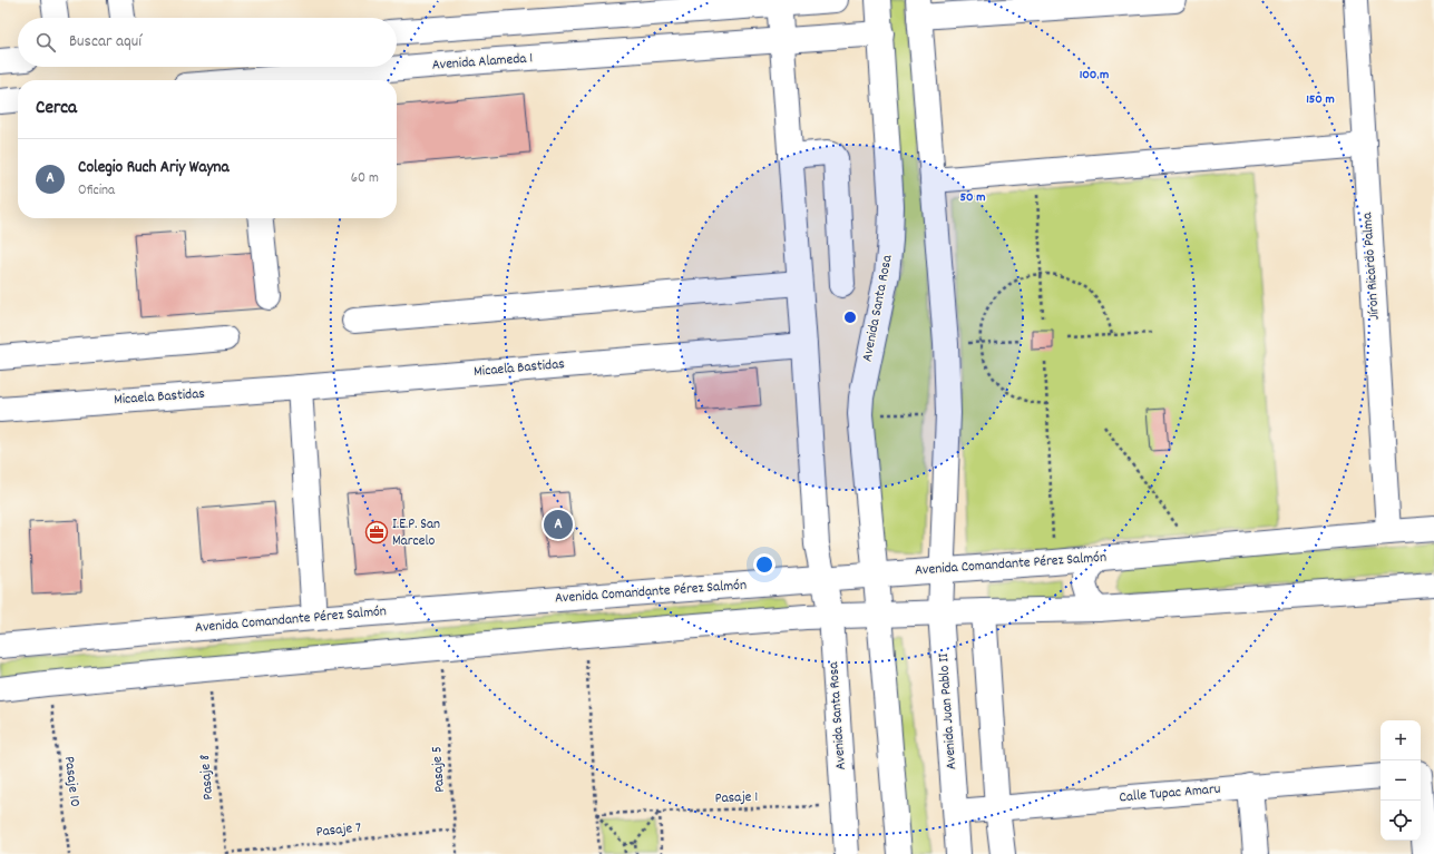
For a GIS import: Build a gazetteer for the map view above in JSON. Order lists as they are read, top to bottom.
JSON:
{
  "streets": {
    "street": [
      "Avenida Alameda 1",
      "Jíron Ricardo Palma",
      "Avenida Santa Rosa",
      "Micaela Bastidas",
      "Avenida Comandante Pérez Salmón",
      "Avenida Juan Pablo II",
      "Calle Tupac Amaru"
    ],
    "path": [
      "Pasaje 5",
      "Pasaje 8",
      "Pasaje 10",
      "Pasaje 1",
      "Pasaje 7"
    ]
  },
  "crossings": [
    ["Avenida Alameda 1", "Avenida Santa Rosa"],
    ["Jíron Ricardo Palma", "Avenida Comandante Pérez Salmón"],
    ["Avenida Santa Rosa", "Avenida Comandante Pérez Salmón"],
    ["Avenida Comandante Pérez Salmón", "Avenida Juan Pablo II"],
    ["Avenida Juan Pablo II", "Calle Tupac Amaru"],
    ["Pasaje 5", "Pasaje 7"],
    ["Pasaje 8", "Pasaje 7"]
  ],
  "places": {
    "office": ["I.E.P. San Marcelo"]
  },
  "page": {
    "search": "Buscar aquí",
    "heading": "Cerca",
    "list": [
      {
        "mark": "A",
        "name": "Colegio Ruch Ariy Wayna",
        "note": "Oficina",
        "value": "60 m"
      }
    ],
    "pins": "A",
    "map_buttons": ["+", "−"]
  },
  "rings": ["100 m", "150 m", "50 m"]
}
